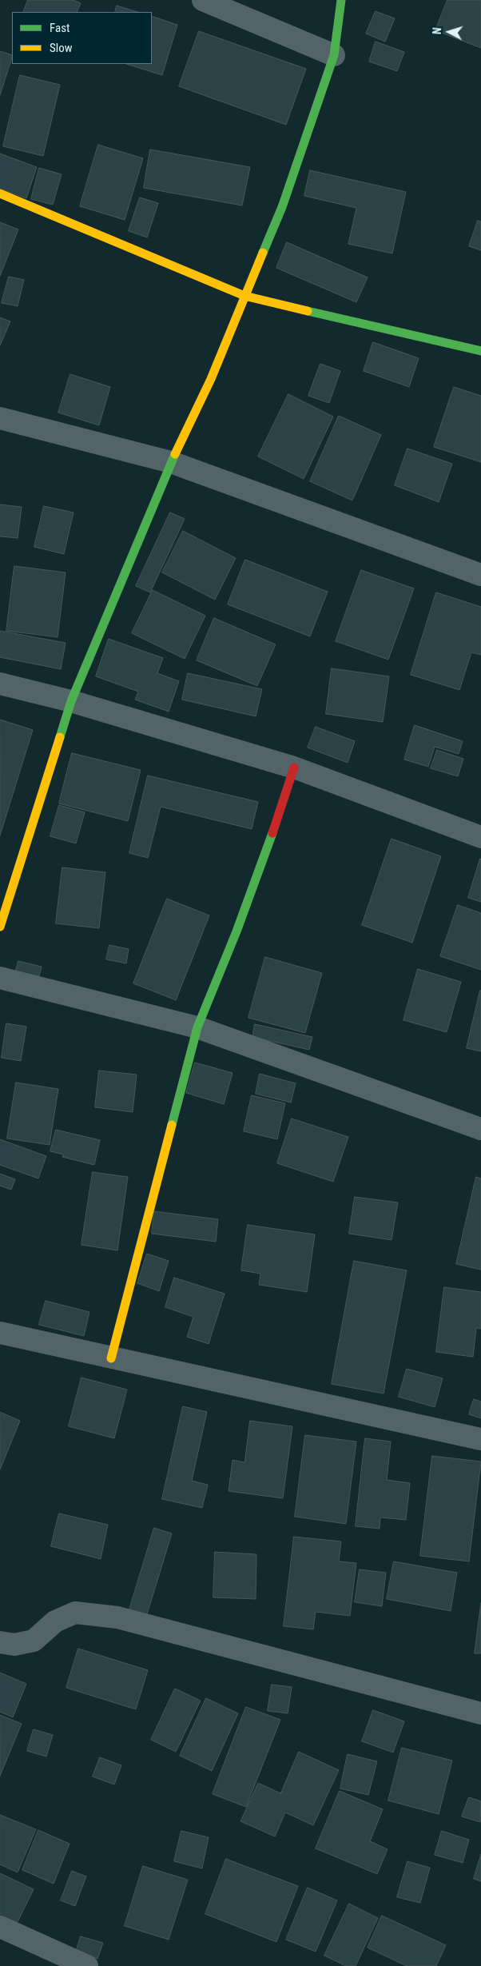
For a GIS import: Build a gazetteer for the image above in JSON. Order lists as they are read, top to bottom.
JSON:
{
  "legend": ["Fast", "Slow"],
  "north": "left"
}
